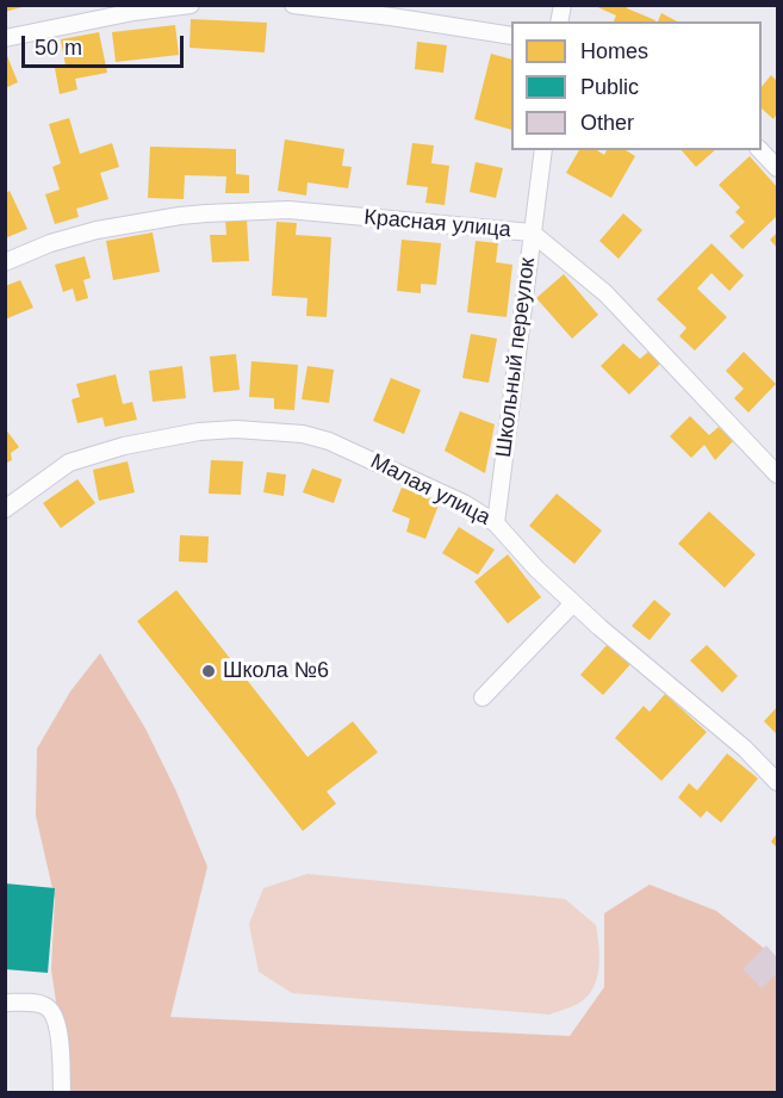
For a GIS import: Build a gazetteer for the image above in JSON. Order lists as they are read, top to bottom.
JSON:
{
  "streets": {
    "street": ["Красная улица", "Школьный переулок", "Малая улица"]
  },
  "crossings": [
    ["Красная улица", "Школьный переулок"],
    ["Школьный переулок", "Малая улица"]
  ],
  "places": ["Школа №6"],
  "legend": ["Homes", "Public", "Other"],
  "scale_bar": "50 m"
}
